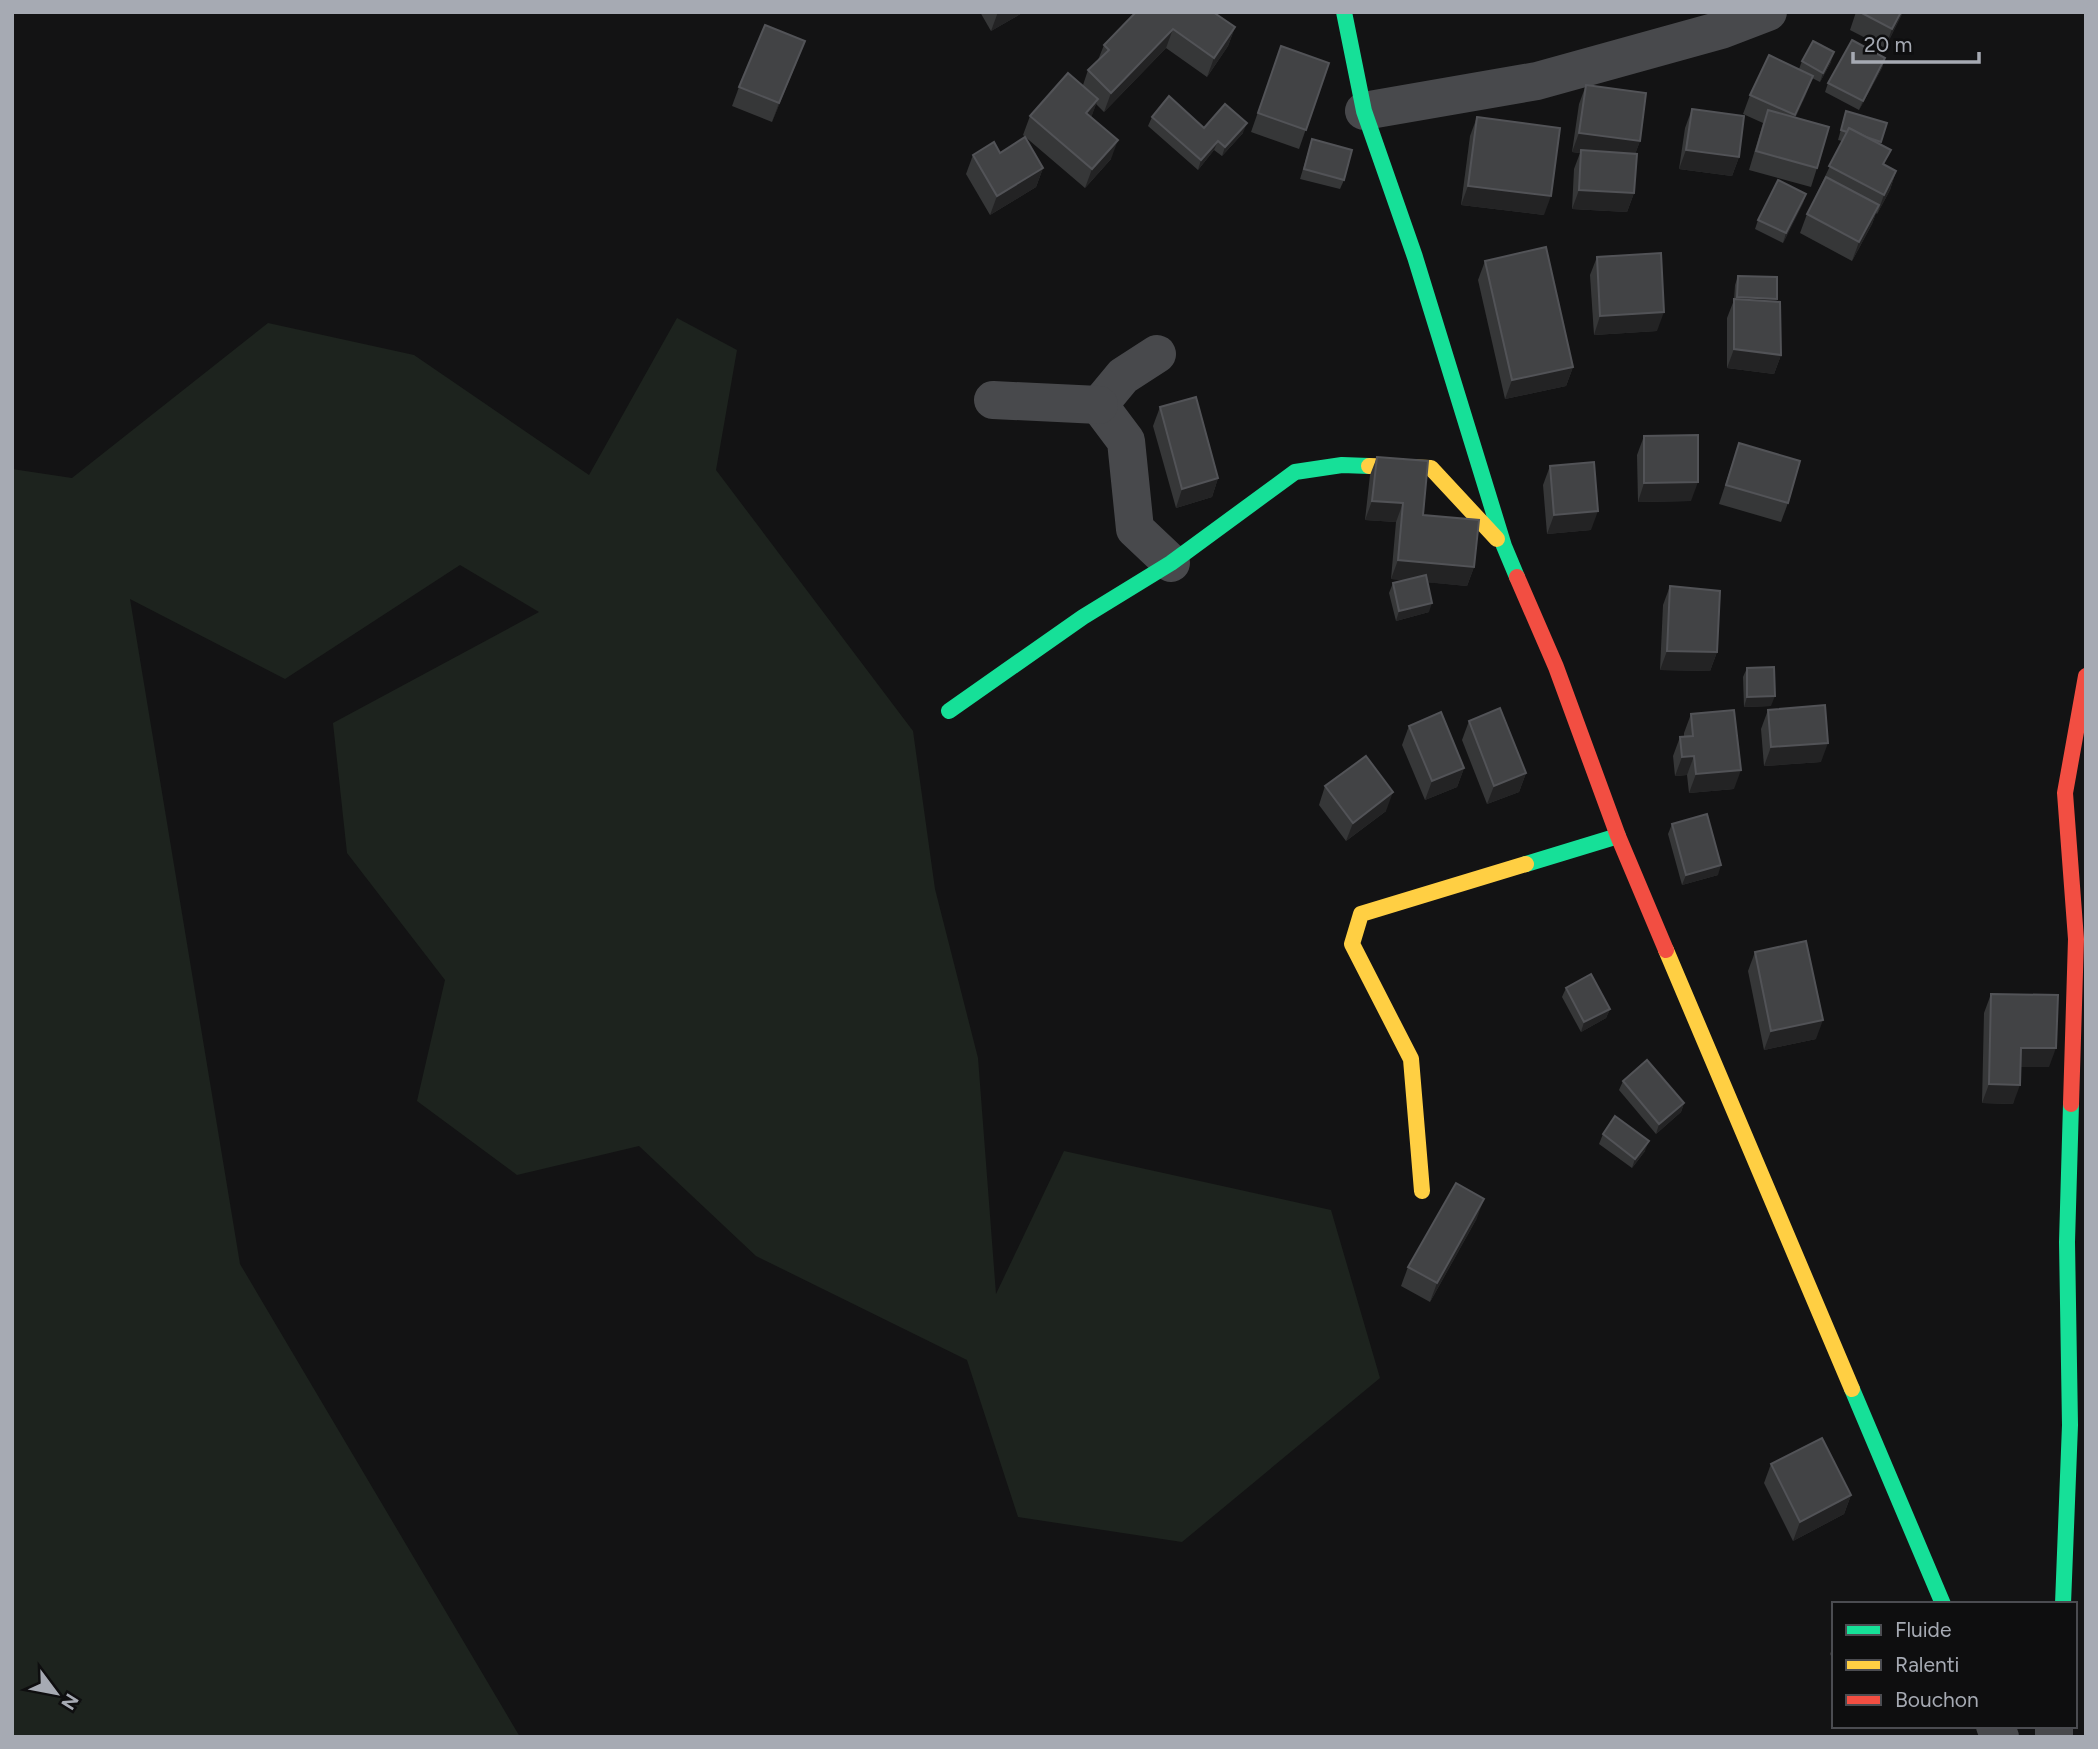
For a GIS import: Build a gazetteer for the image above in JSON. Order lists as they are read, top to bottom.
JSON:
{
  "legend": ["Fluide", "Ralenti", "Bouchon"],
  "scale_bar": "20 m",
  "north": "bottom right"
}
